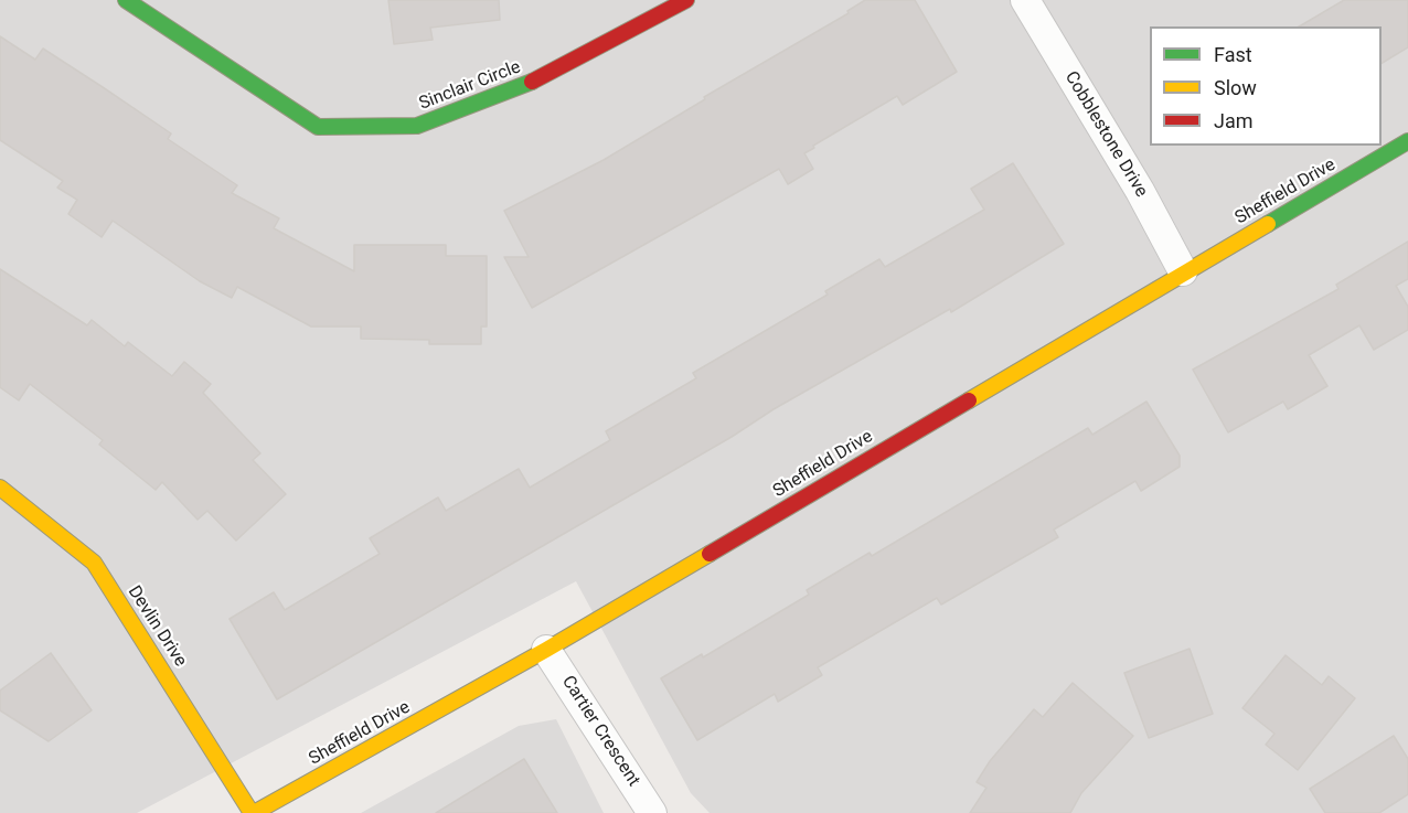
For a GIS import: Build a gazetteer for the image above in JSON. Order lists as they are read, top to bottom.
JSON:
{
  "streets": {
    "street": [
      "Sinclair Circle",
      "Cobblestone Drive",
      "Sheffield Drive",
      "Devlin Drive",
      "Cartier Crescent"
    ]
  },
  "crossings": [
    ["Cobblestone Drive", "Sheffield Drive"],
    ["Sheffield Drive", "Devlin Drive"],
    ["Sheffield Drive", "Cartier Crescent"]
  ],
  "legend": ["Fast", "Slow", "Jam"]
}
